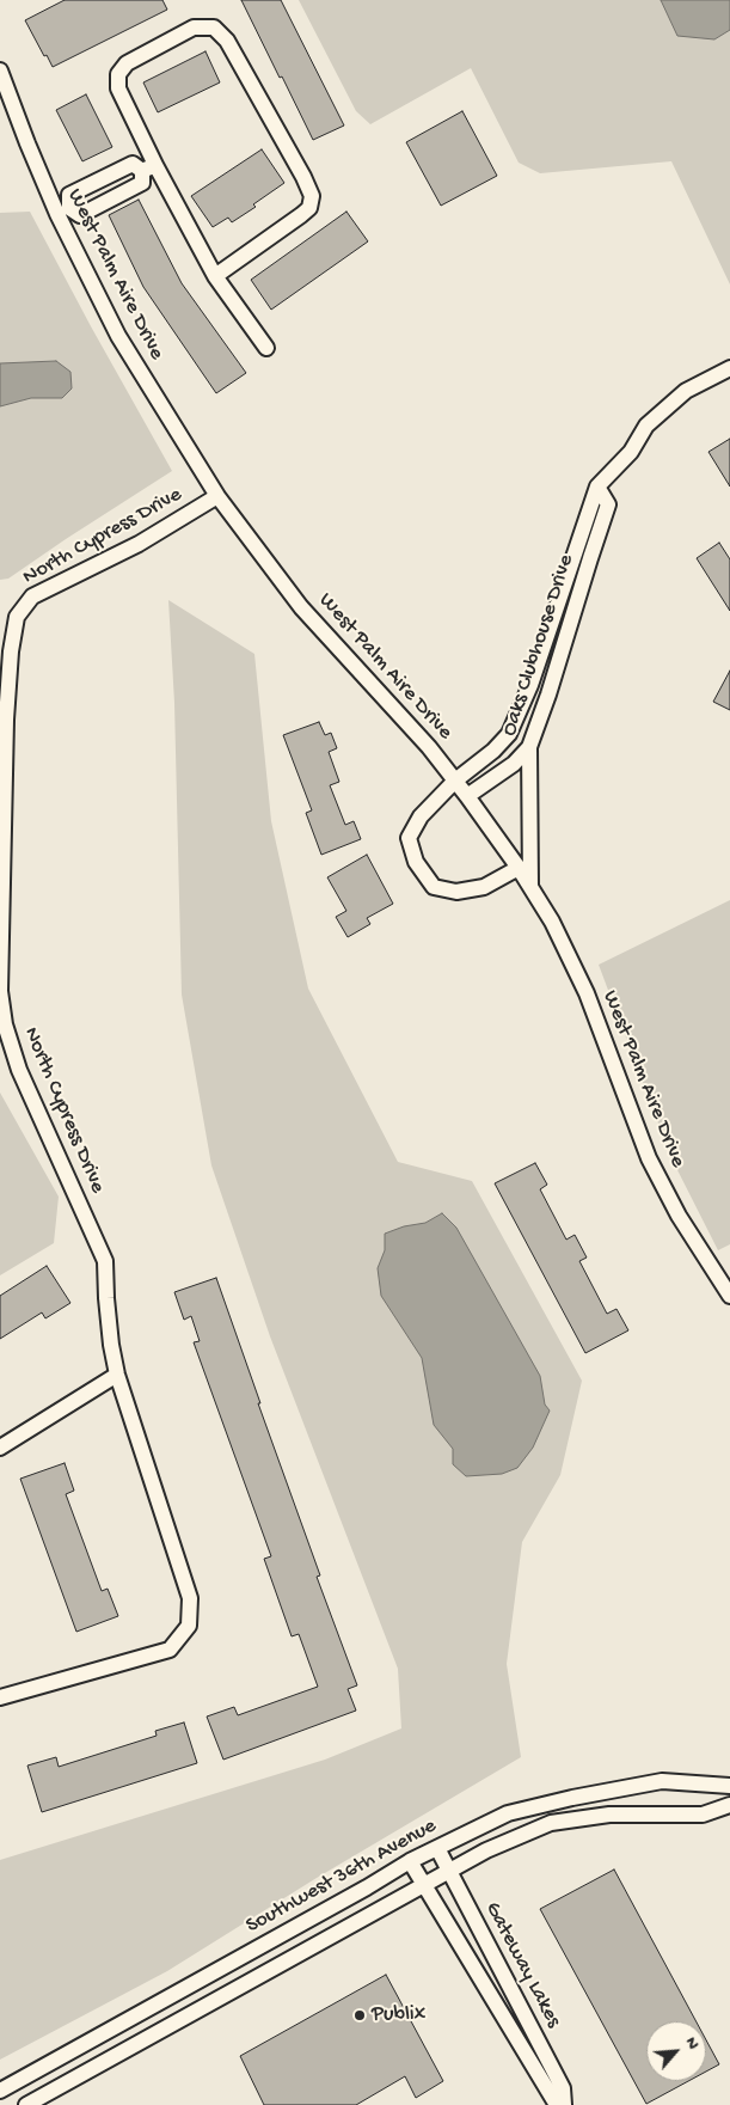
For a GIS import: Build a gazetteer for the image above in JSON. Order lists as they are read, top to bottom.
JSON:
{
  "streets": {
    "street": [
      "West Palm Aire Drive",
      "North Cypress Drive",
      "Oaks Clubhouse Drive",
      "Southwest 36th Avenue",
      "Gateway Lakes"
    ]
  },
  "crossings": [
    ["West Palm Aire Drive", "North Cypress Drive"],
    ["West Palm Aire Drive", "Oaks Clubhouse Drive"],
    ["Southwest 36th Avenue", "Gateway Lakes"]
  ],
  "places": ["Publix"],
  "north": "top right"
}
